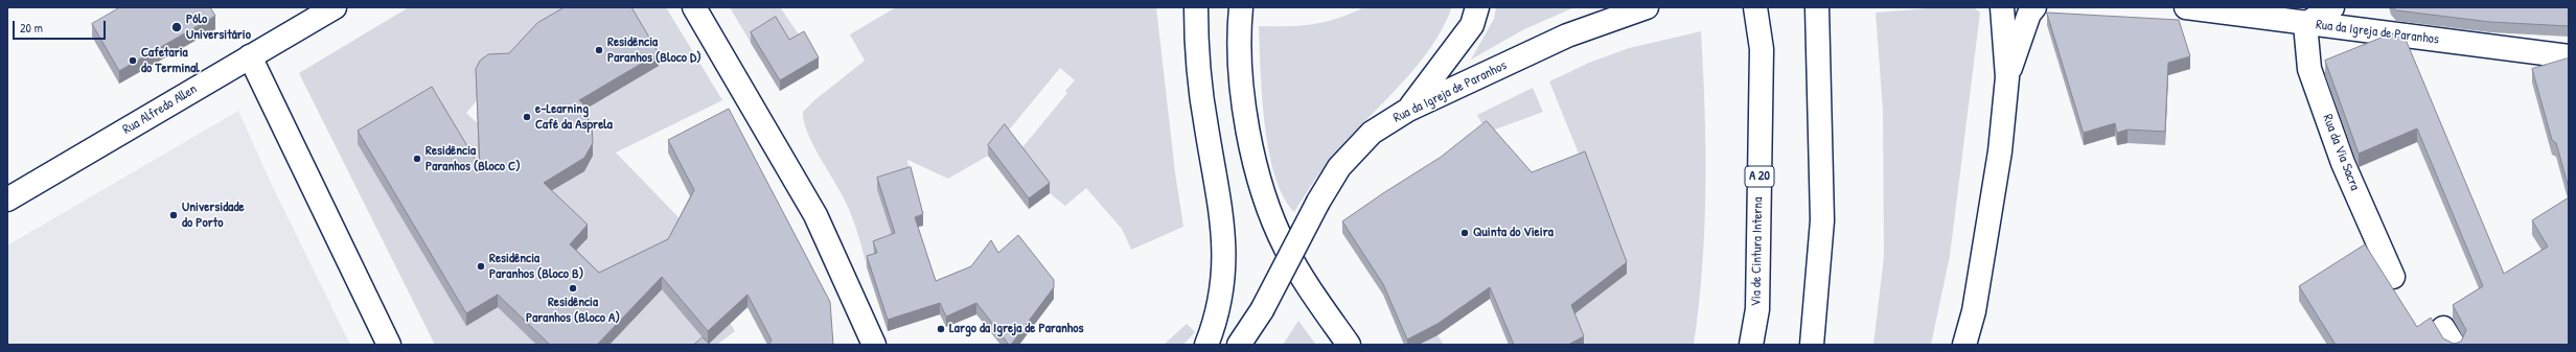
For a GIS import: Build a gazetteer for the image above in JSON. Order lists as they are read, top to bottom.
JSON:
{
  "streets": {
    "main road": [
      "Rua da Igreja de Paranhos",
      "Rua Alfredo Allen",
      "Rua da Via Sacra",
      "A 20",
      "Via de Cintura Interna"
    ]
  },
  "crossings": [
    ["Rua da Igreja de Paranhos", "Rua da Via Sacra"]
  ],
  "places": [
    "Pólo Universitário",
    "Residência Paranhos (Bloco D)",
    "Cafetaria do Terminal",
    "e-Learning Café da Asprela",
    "Residência Paranhos (Bloco C)",
    "Universidade do Porto",
    "Quinta do Vieira",
    "Residência Paranhos (Bloco B)",
    "Residência Paranhos (Bloco A)",
    "Largo da Igreja de Paranhos"
  ],
  "scale_bar": "20 m"
}
